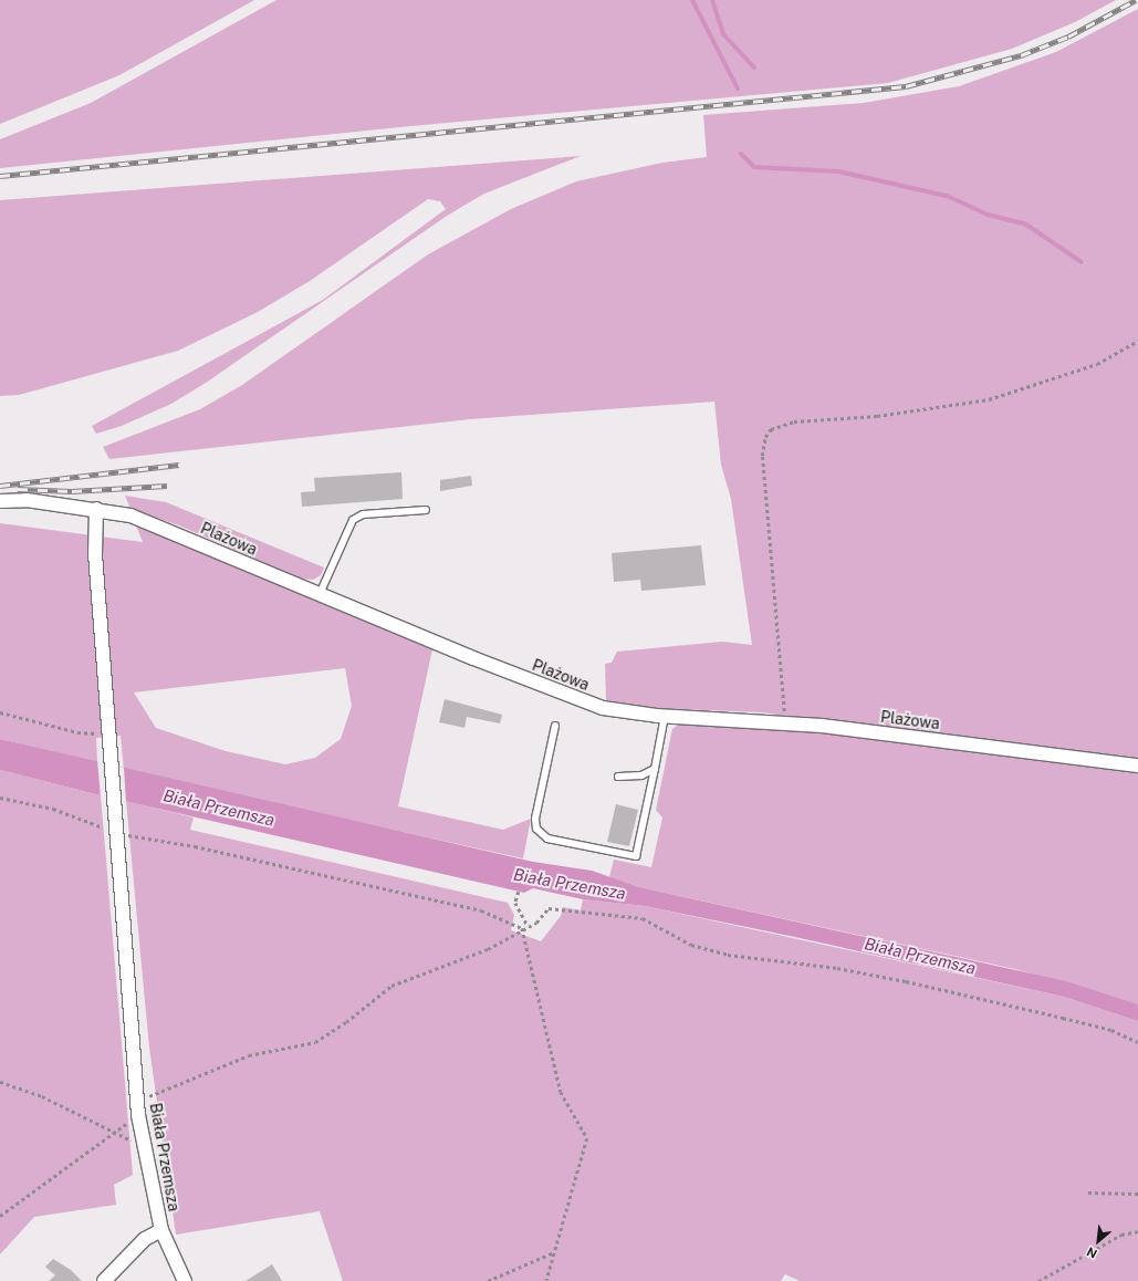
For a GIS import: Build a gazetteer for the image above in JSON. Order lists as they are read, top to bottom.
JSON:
{
  "streets": {
    "street": ["Plażowa", "Biała Przemsza"]
  },
  "crossings": [
    ["Plażowa", "Biała Przemsza"]
  ],
  "water": ["Biała Przemsza"],
  "north": "bottom left"
}
